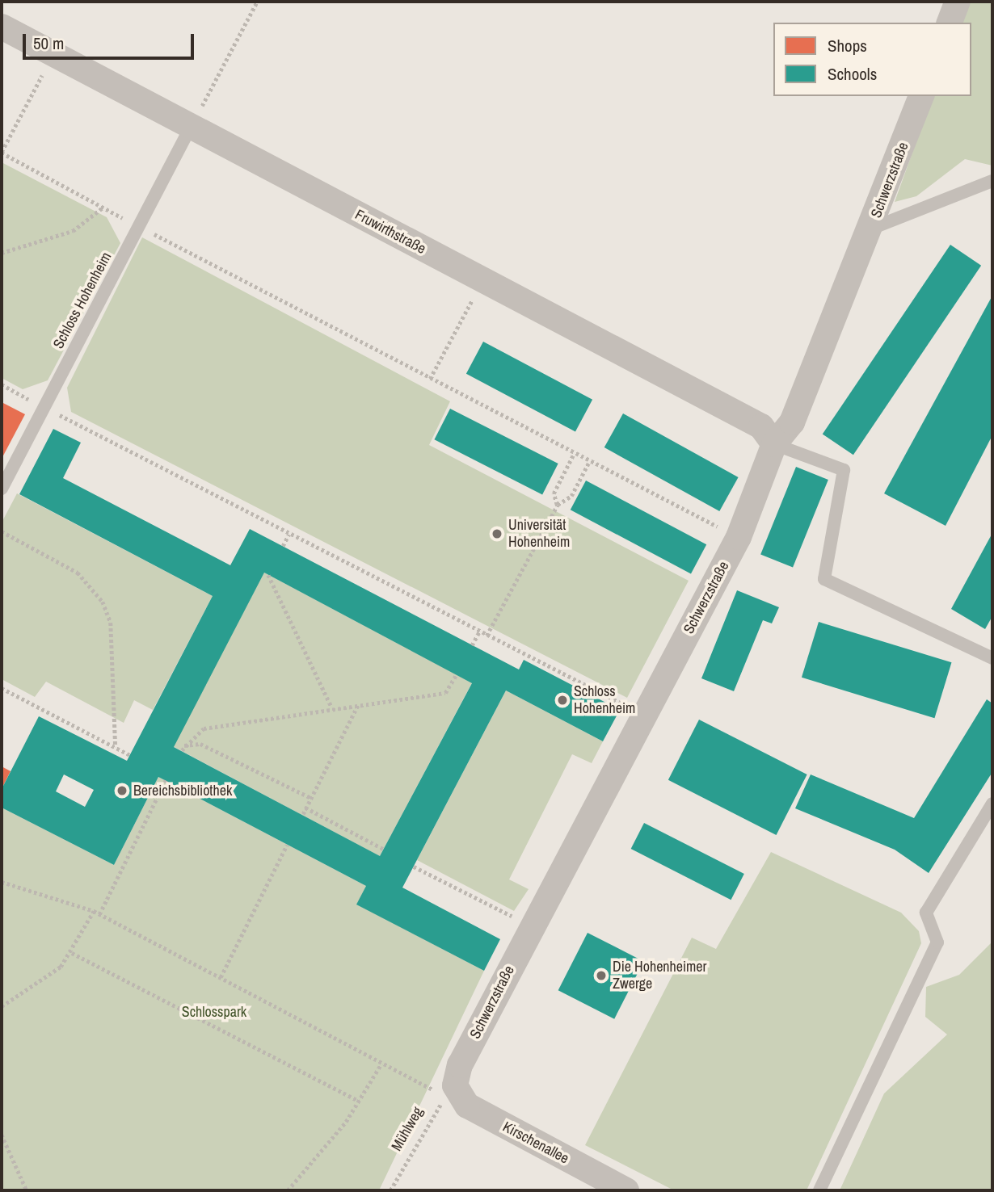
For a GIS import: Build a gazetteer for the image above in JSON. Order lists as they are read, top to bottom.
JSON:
{
  "streets": {
    "street": ["Schwerzstraße", "Fruwirthstraße", "Kirschenallee"],
    "lane": ["Schloss Hohenheim"],
    "path": ["Mühlweg"]
  },
  "crossings": [
    ["Schwerzstraße", "Fruwirthstraße"],
    ["Schwerzstraße", "Mühlweg"],
    ["Schwerzstraße", "Kirschenallee"],
    ["Fruwirthstraße", "Schloss Hohenheim"],
    ["Mühlweg", "Kirschenallee"]
  ],
  "parks": ["Schlosspark"],
  "places": [
    "Universität Hohenheim",
    "Schloss Hohenheim",
    "Bereichsbibliothek",
    "Die Hohenheimer Zwerge"
  ],
  "legend": ["Shops", "Schools"],
  "scale_bar": "50 m"
}
